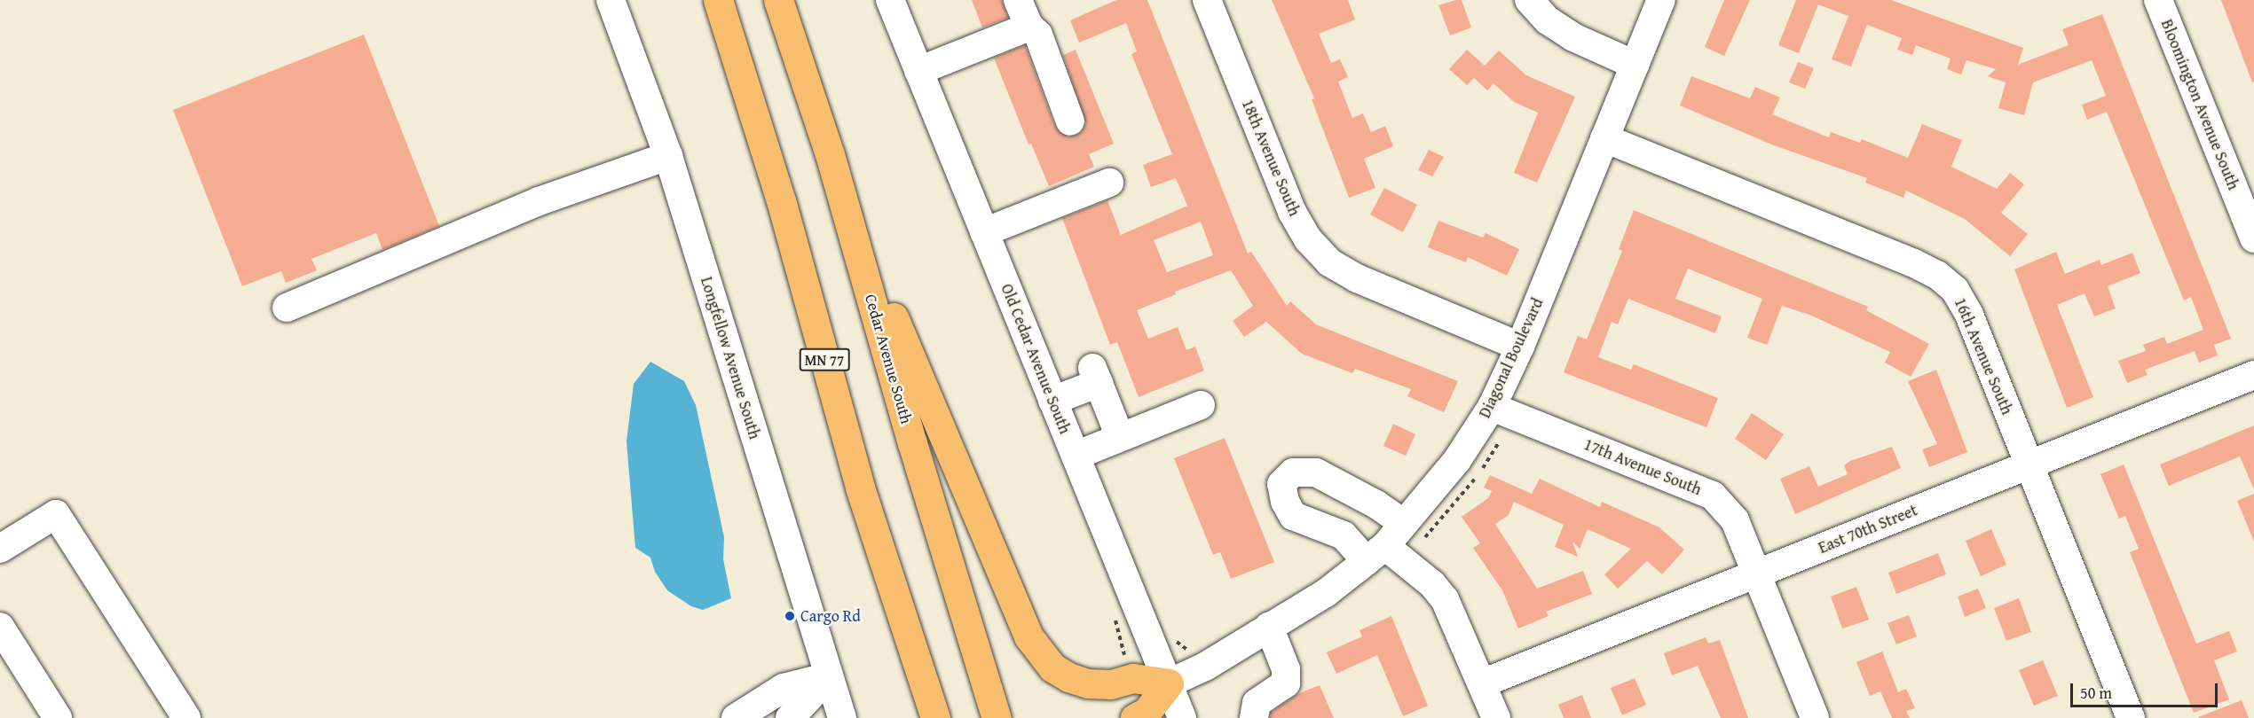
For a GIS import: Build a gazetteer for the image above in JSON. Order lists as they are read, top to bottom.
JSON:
{
  "streets": {
    "highway": ["Cedar Avenue South", "MN 77"],
    "street": [
      "Bloomington Avenue South",
      "18th Avenue South",
      "16th Avenue South",
      "Longfellow Avenue South",
      "Diagonal Boulevard",
      "Old Cedar Avenue South",
      "17th Avenue South",
      "East 70th Street"
    ]
  },
  "crossings": [
    ["18th Avenue South", "Diagonal Boulevard"],
    ["16th Avenue South", "Diagonal Boulevard"],
    ["16th Avenue South", "East 70th Street"],
    ["Diagonal Boulevard", "Old Cedar Avenue South"],
    ["Diagonal Boulevard", "17th Avenue South"],
    ["17th Avenue South", "East 70th Street"]
  ],
  "places": ["Cargo Rd"],
  "scale_bar": "50 m"
}
